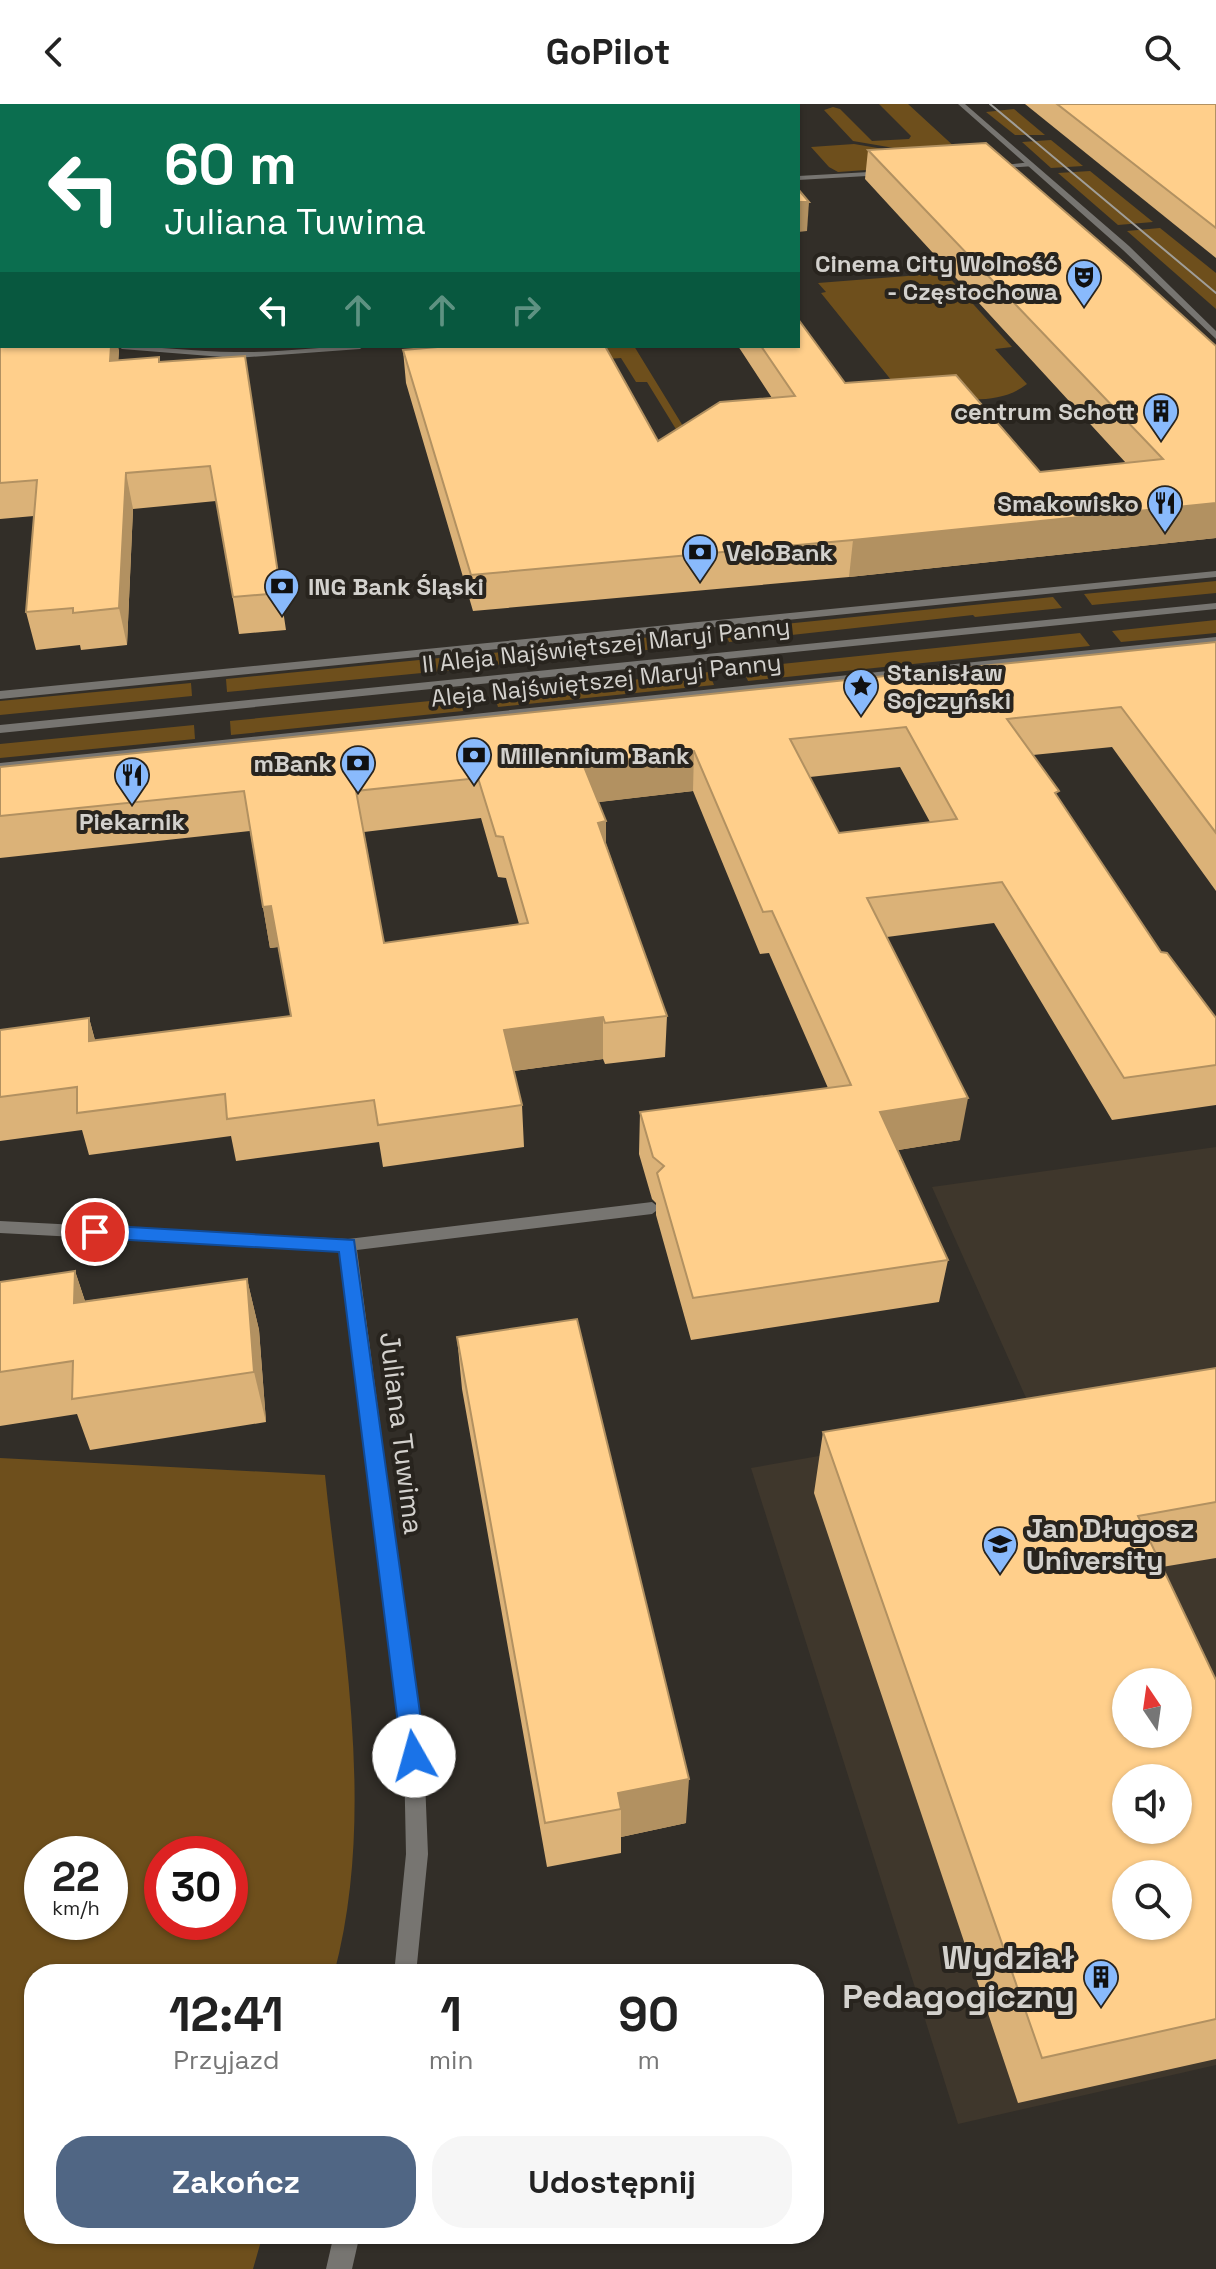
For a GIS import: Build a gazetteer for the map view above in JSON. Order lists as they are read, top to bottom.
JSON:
{
  "streets": {
    "street": ["II Aleja Najświętszej Maryi Panny", "Aleja Najświętszej Maryi Panny", "Juliana Tuwima"]
  },
  "places": {
    "theatre": ["Cinema City Wolność - Częstochowa"],
    "building": ["centrum Schott", "Wydział Pedagogiczny"],
    "restaurant": ["Smakowisko", "Piekarnik"],
    "bank": [
      "VeloBank",
      "ING Bank Śląski",
      "Millennium Bank",
      "mBank"
    ],
    "place": ["Stanisław Sojczyński"],
    "school or university": ["Jan Długosz University"]
  },
  "north": "top",
  "page": {
    "header": "GoPilot",
    "turn": ["60 m", "Juliana Tuwima"],
    "speed": "22 km/h",
    "limit": "30",
    "eta": [
      "12:41",
      "Przyjazd",
      "1",
      "min",
      "90",
      "m"
    ],
    "buttons": ["Zakończ", "Udostępnij"]
  }
}
